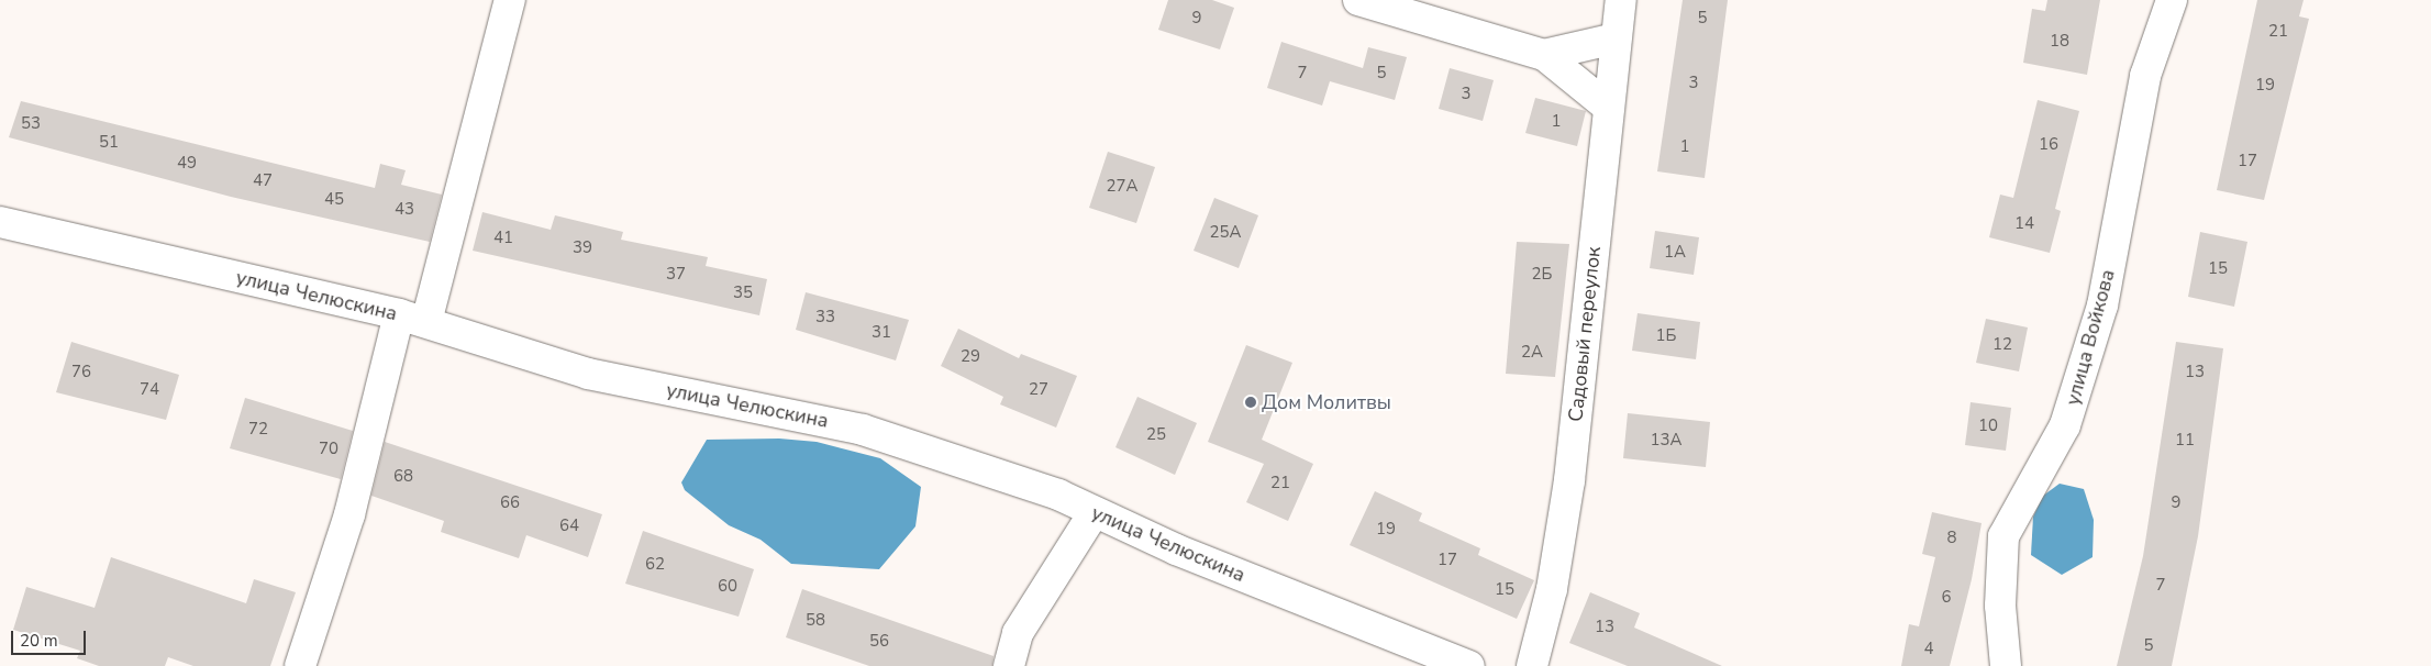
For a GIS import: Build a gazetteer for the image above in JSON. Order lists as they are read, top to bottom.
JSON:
{
  "streets": {
    "street": ["улица Челюскина", "Садовый переулок", "улица Войкова"]
  },
  "places": ["Дом Молитвы"],
  "house_numbers": [
    "9",
    "5",
    "21",
    "18",
    "7",
    "5",
    "3",
    "19",
    "3",
    "1",
    "53",
    "51",
    "16",
    "1",
    "17",
    "49",
    "47",
    "27А",
    "45",
    "43",
    "14",
    "25А",
    "41",
    "39",
    "1А",
    "15",
    "37",
    "2Б",
    "35",
    "33",
    "31",
    "1Б",
    "12",
    "2А",
    "29",
    "76",
    "13",
    "74",
    "27",
    "10",
    "72",
    "25",
    "13А",
    "11",
    "70",
    "68",
    "21",
    "66",
    "9",
    "64",
    "19",
    "8",
    "17",
    "62",
    "7",
    "60",
    "15",
    "6",
    "58",
    "13",
    "56",
    "5",
    "4"
  ],
  "scale_bar": "20 m"
}
